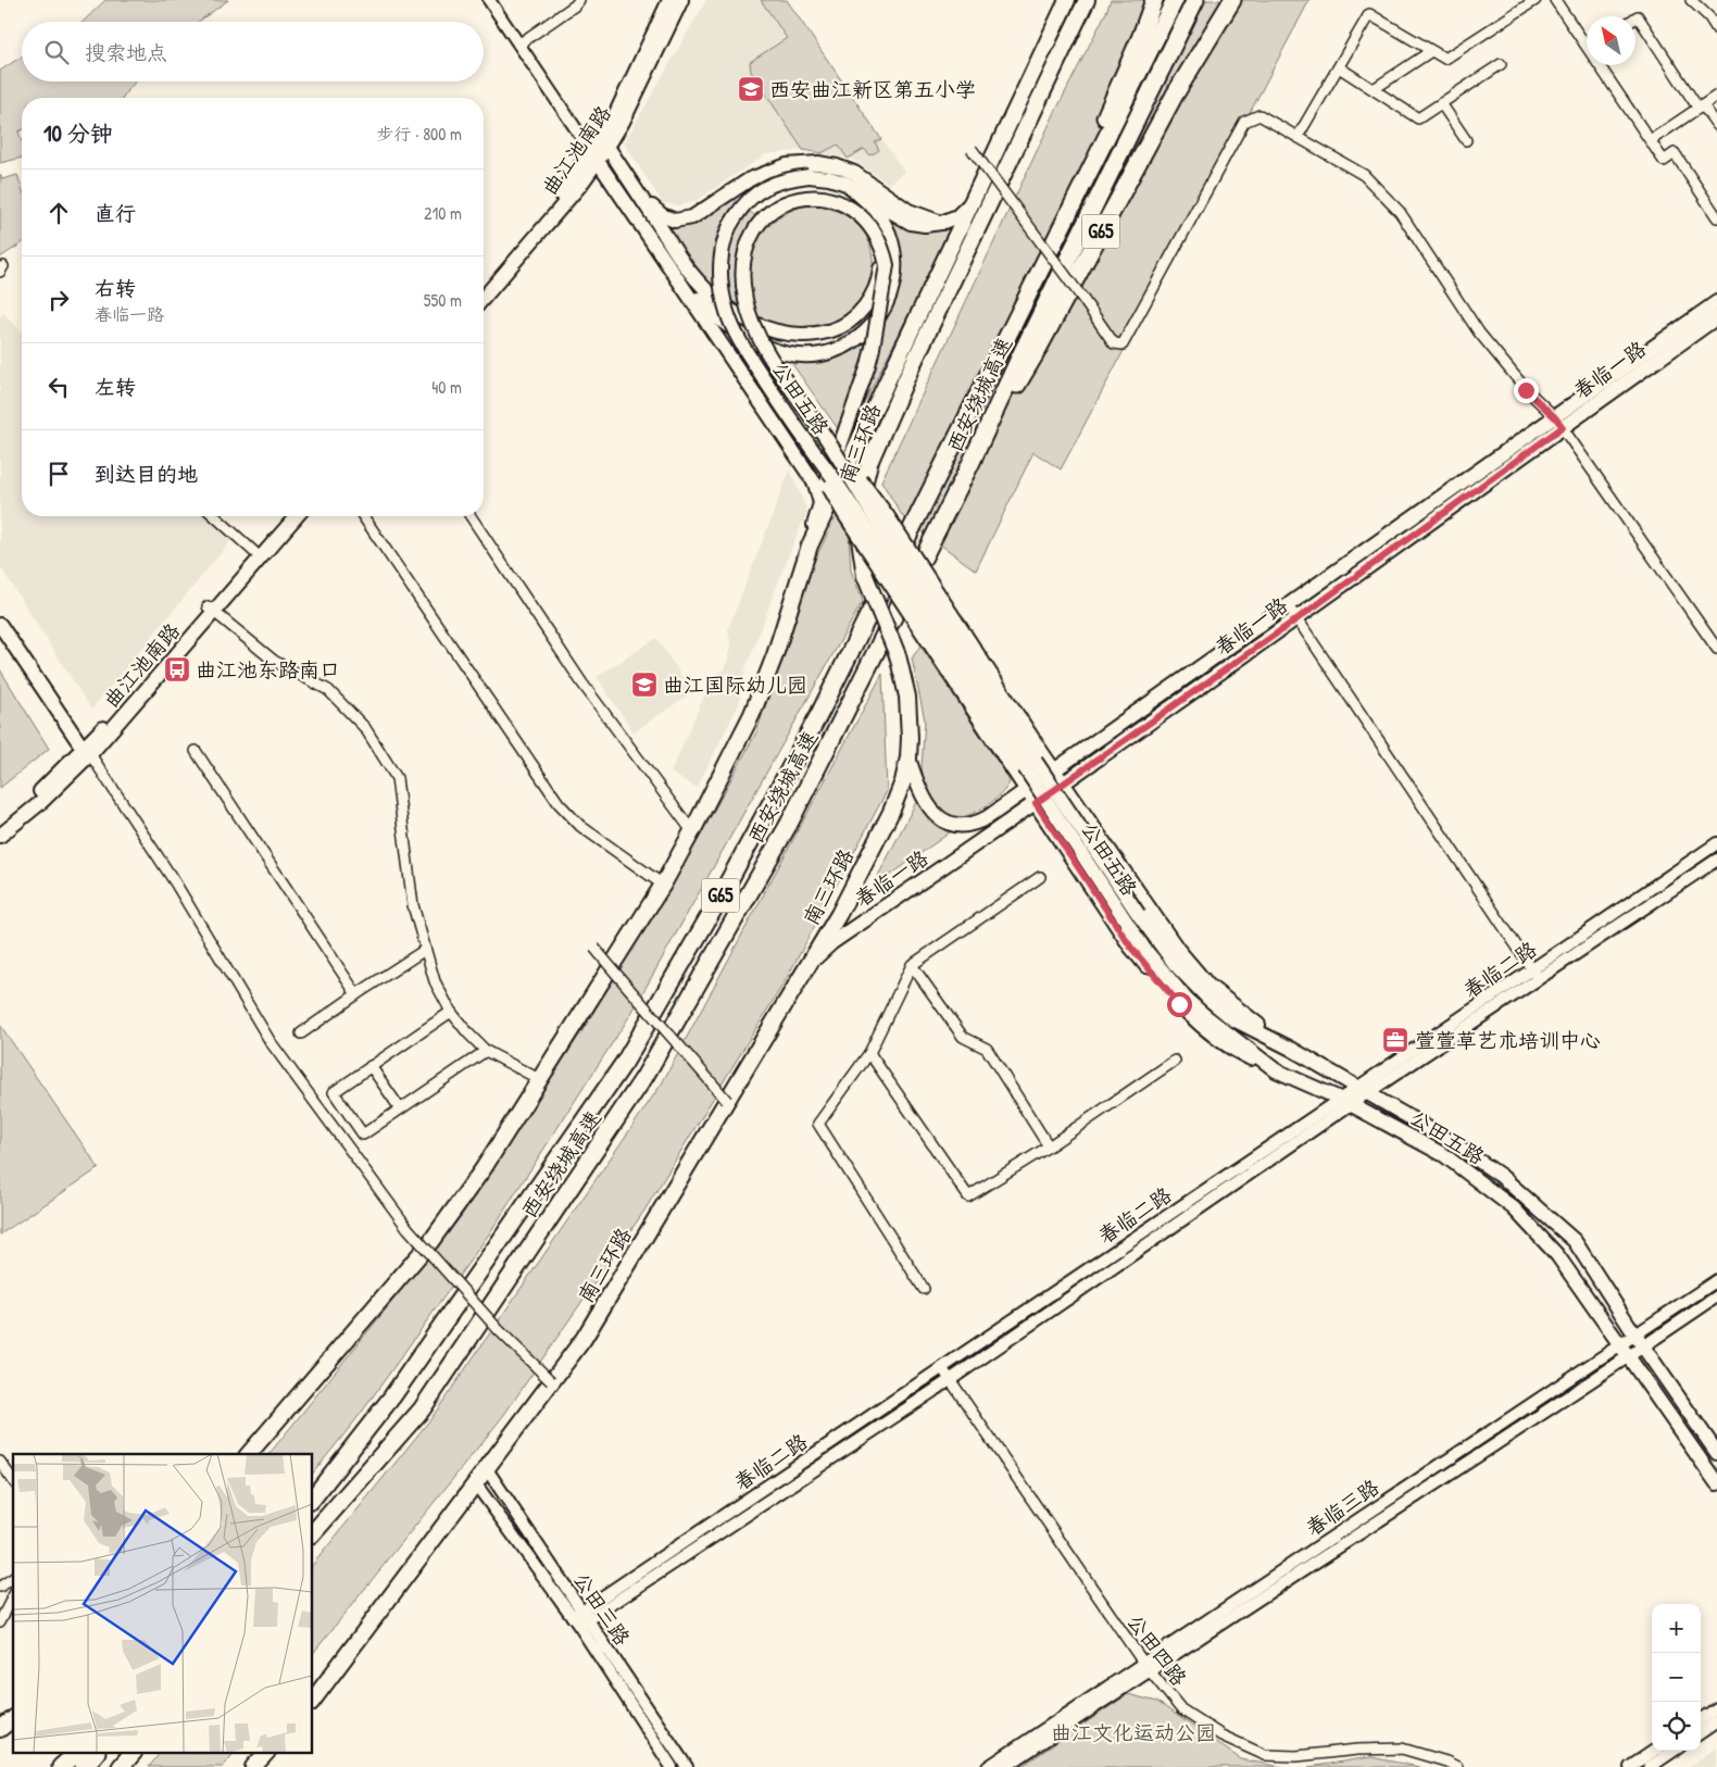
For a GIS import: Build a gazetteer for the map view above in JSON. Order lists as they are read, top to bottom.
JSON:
{
  "streets": {
    "highway": ["G65", "西安绕城高速", "南三环路"],
    "main road": ["曲江池南路", "春临一路", "公田五路"],
    "street": [
      "春临二路",
      "春临三路",
      "公田三路",
      "公田四路"
    ]
  },
  "crossings": [
    ["G65", "西安绕城高速"],
    ["春临一路", "南三环路"],
    ["公田五路", "春临二路"],
    ["公田五路", "春临三路"],
    ["南三环路", "公田三路"],
    ["春临二路", "公田三路"],
    ["春临二路", "公田四路"],
    ["春临三路", "公田四路"]
  ],
  "parks": ["曲江文化运动公园"],
  "places": {
    "school or university": ["西安曲江新区第五小学", "曲江国际幼儿园"],
    "bus stop": ["曲江池东路南口"],
    "office": ["萱萱草艺术培训中心"]
  },
  "north": "top left",
  "page": {
    "search": "搜索地点",
    "heading": ["10 分钟", "步行 · 800 m"],
    "list": [
      ["直行", "210 m"],
      ["右转", "春临一路", "550 m"],
      ["左转", "40 m"],
      "到达目的地"
    ],
    "map_buttons": ["+", "−"]
  }
}
